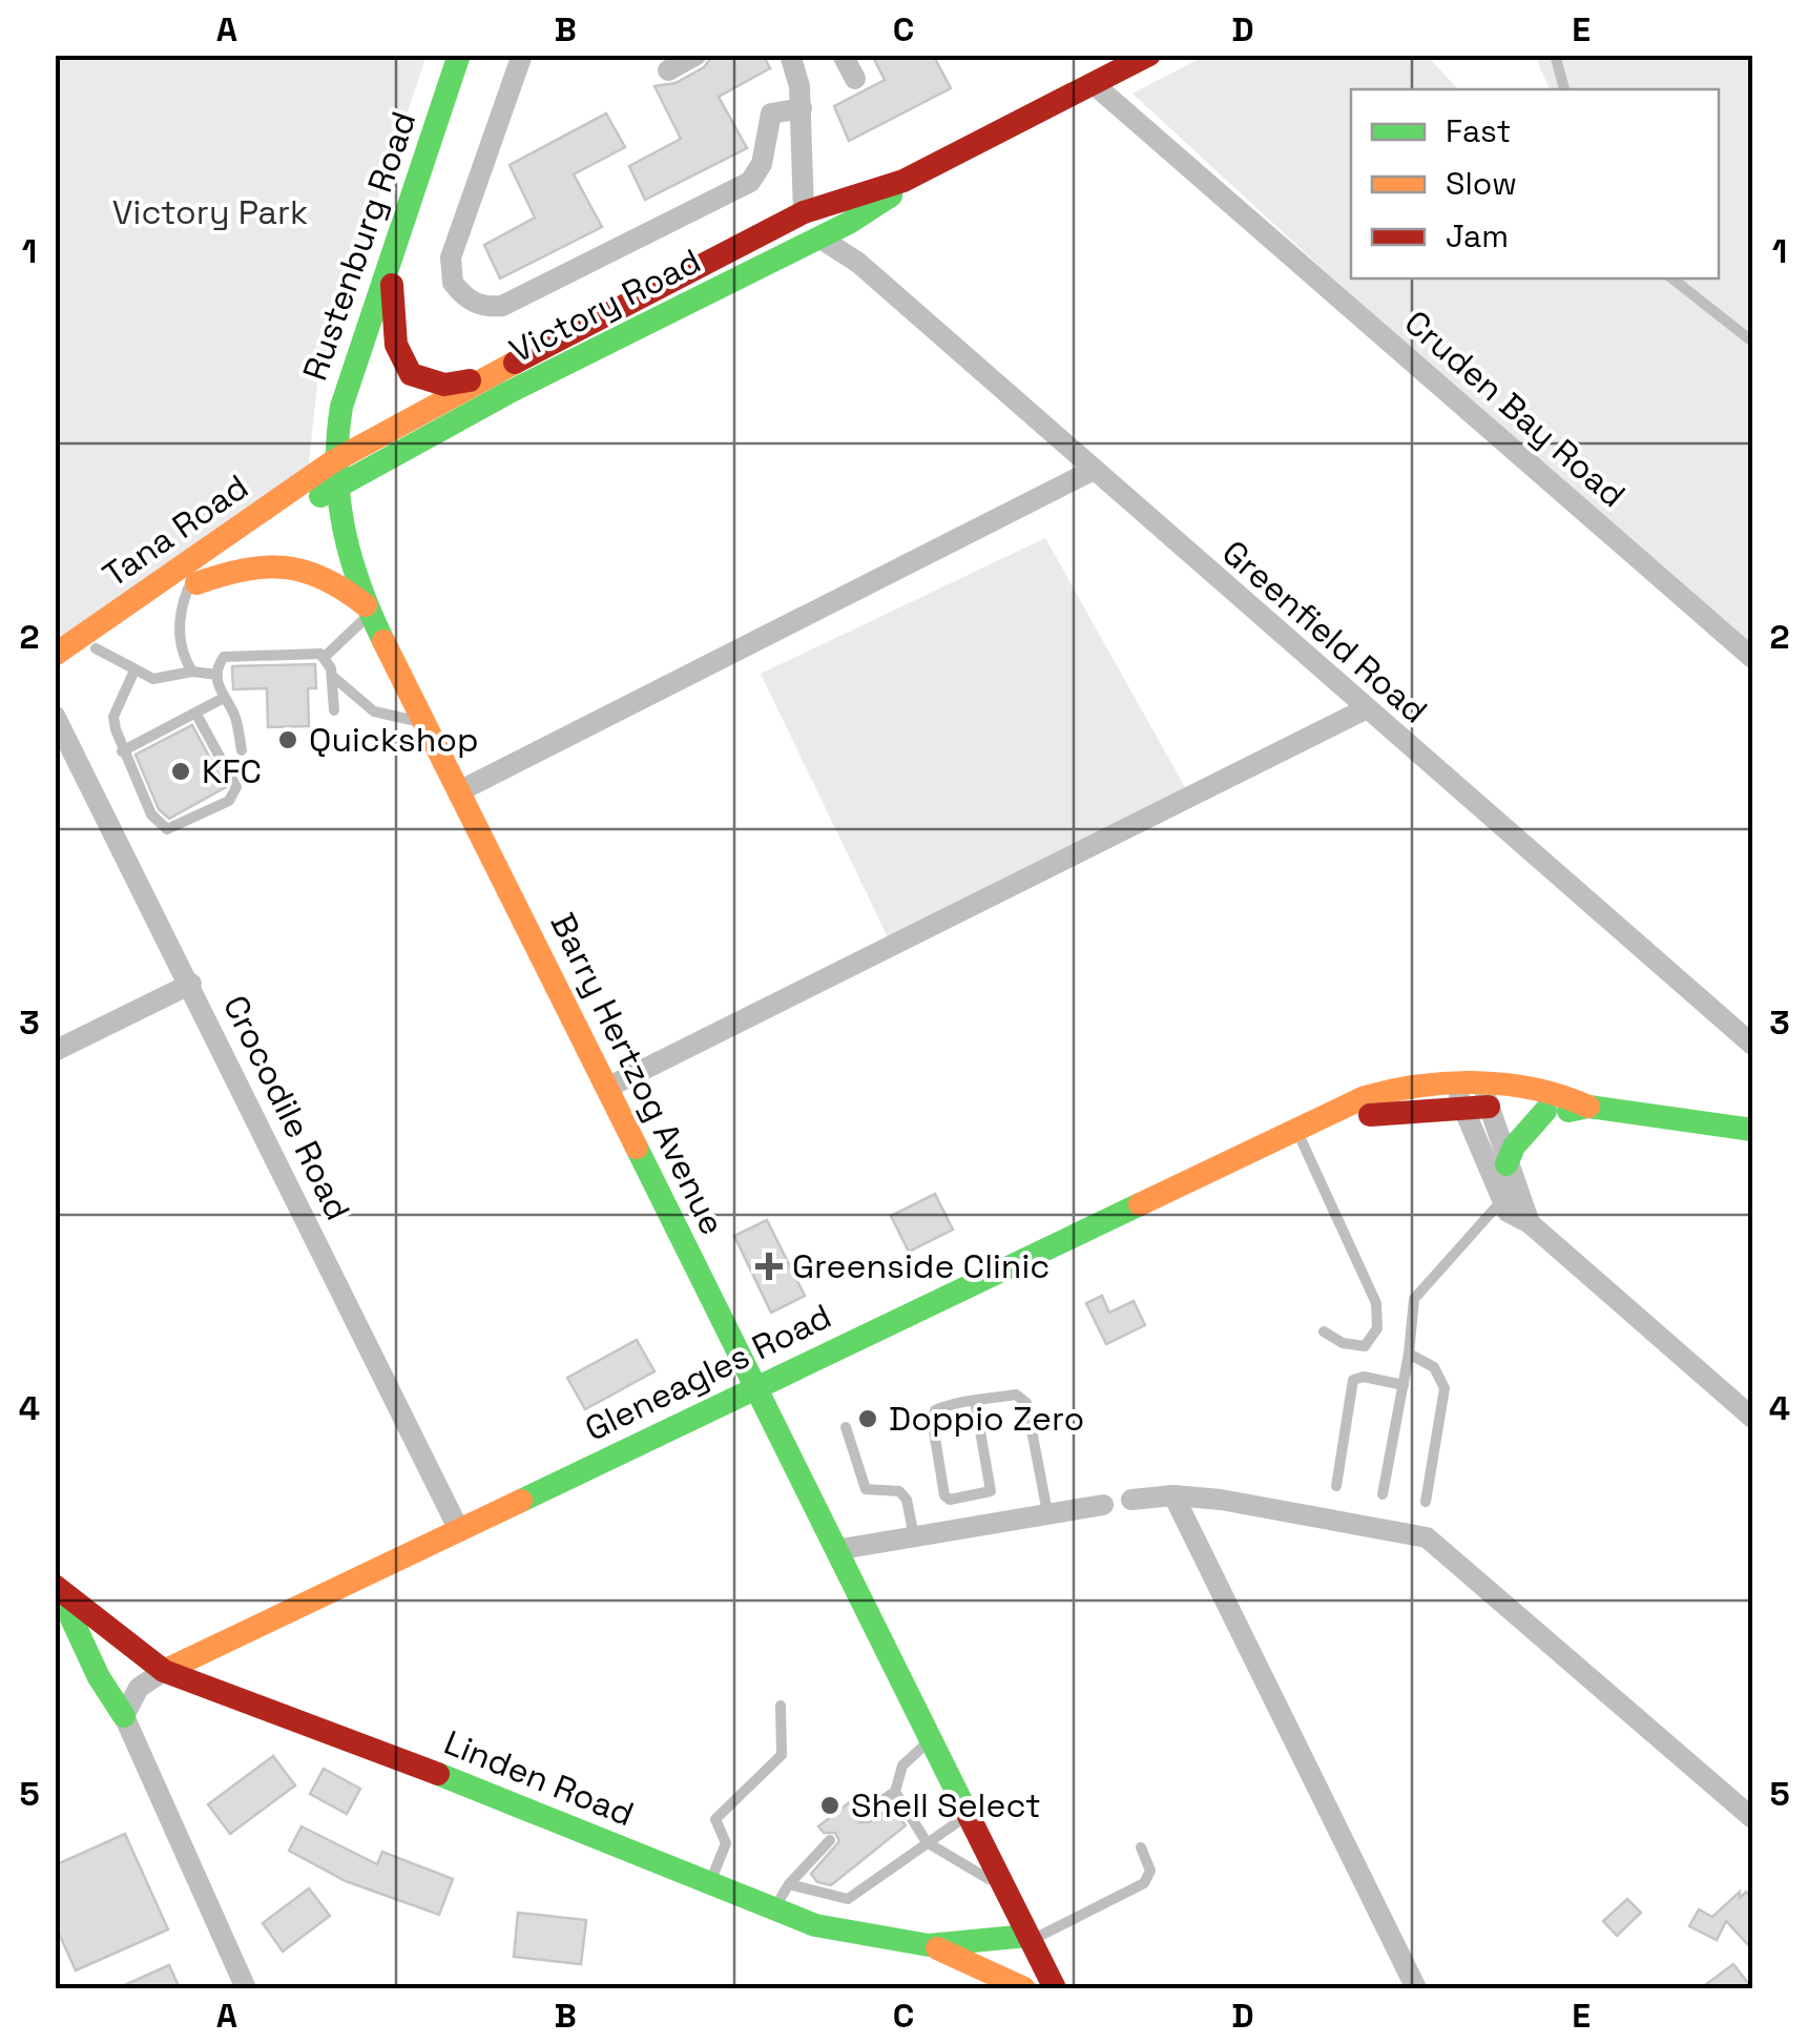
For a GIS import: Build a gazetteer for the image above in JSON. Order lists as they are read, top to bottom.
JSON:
{
  "streets": {
    "main road": [
      "Rustenburg Road",
      "Victory Road",
      "Tana Road",
      "Barry Hertzog Avenue",
      "Gleneagles Road",
      "Linden Road"
    ],
    "street": ["Cruden Bay Road", "Greenfield Road", "Crocodile Road"]
  },
  "crossings": [
    ["Rustenburg Road", "Victory Road"],
    ["Rustenburg Road", "Tana Road"],
    ["Rustenburg Road", "Barry Hertzog Avenue"],
    ["Victory Road", "Cruden Bay Road"],
    ["Victory Road", "Tana Road"],
    ["Victory Road", "Greenfield Road"],
    ["Victory Road", "Barry Hertzog Avenue"],
    ["Tana Road", "Barry Hertzog Avenue"],
    ["Barry Hertzog Avenue", "Gleneagles Road"],
    ["Barry Hertzog Avenue", "Linden Road"],
    ["Crocodile Road", "Gleneagles Road"],
    ["Gleneagles Road", "Linden Road"]
  ],
  "parks": ["Victory Park"],
  "places": {
    "other": [
      "Quickshop",
      "KFC",
      "Doppio Zero",
      "Shell Select"
    ],
    "health": ["Greenside Clinic"]
  },
  "legend": ["Fast", "Slow", "Jam"],
  "grid": {
    "columns": [
      "A",
      "B",
      "C",
      "D",
      "E"
    ],
    "rows": [
      "1",
      "2",
      "3",
      "4",
      "5"
    ]
  }
}
